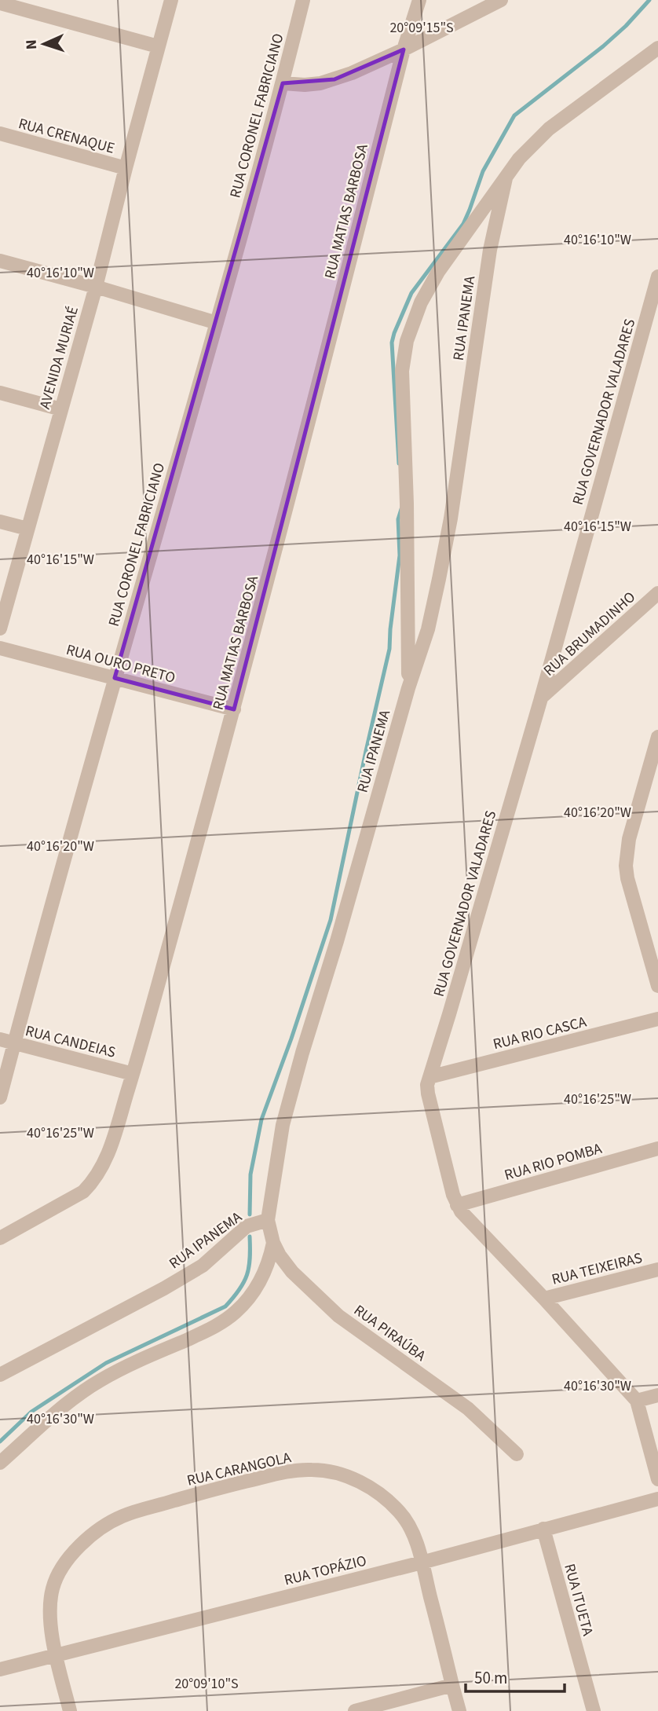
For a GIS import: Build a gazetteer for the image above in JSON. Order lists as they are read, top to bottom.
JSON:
{
  "streets": {
    "street": [
      "RUA CORONEL FABRICIANO",
      "RUA CRENAQUE",
      "RUA MATIAS BARBOSA",
      "RUA IPANEMA",
      "AVENIDA MURIAÉ",
      "RUA GOVERNADOR VALADARES",
      "RUA BRUMADINHO",
      "RUA OURO PRETO",
      "RUA RIO CASCA",
      "RUA CANDEIAS",
      "RUA RIO POMBA",
      "RUA TEIXEIRAS",
      "RUA PIRAÚBA",
      "RUA CARANGOLA",
      "RUA TOPÁZIO",
      "RUA ITUETA"
    ]
  },
  "crossings": [
    ["RUA CORONEL FABRICIANO", "RUA OURO PRETO"],
    ["RUA CORONEL FABRICIANO", "RUA CANDEIAS"],
    ["RUA CRENAQUE", "AVENIDA MURIAÉ"],
    ["RUA MATIAS BARBOSA", "RUA OURO PRETO"],
    ["RUA MATIAS BARBOSA", "RUA CANDEIAS"],
    ["RUA IPANEMA", "RUA PIRAÚBA"],
    ["RUA GOVERNADOR VALADARES", "RUA BRUMADINHO"],
    ["RUA GOVERNADOR VALADARES", "RUA RIO CASCA"],
    ["RUA GOVERNADOR VALADARES", "RUA RIO POMBA"],
    ["RUA GOVERNADOR VALADARES", "RUA TEIXEIRAS"],
    ["RUA CARANGOLA", "RUA TOPÁZIO"],
    ["RUA TOPÁZIO", "RUA ITUETA"]
  ],
  "scale_bar": "50 m",
  "north": "left",
  "coordinates": [
    "20°09'15\"S",
    "40°16'10\"W",
    "40°16'15\"W",
    "40°16'20\"W",
    "40°16'25\"W",
    "40°16'30\"W",
    "20°09'10\"S"
  ]
}
